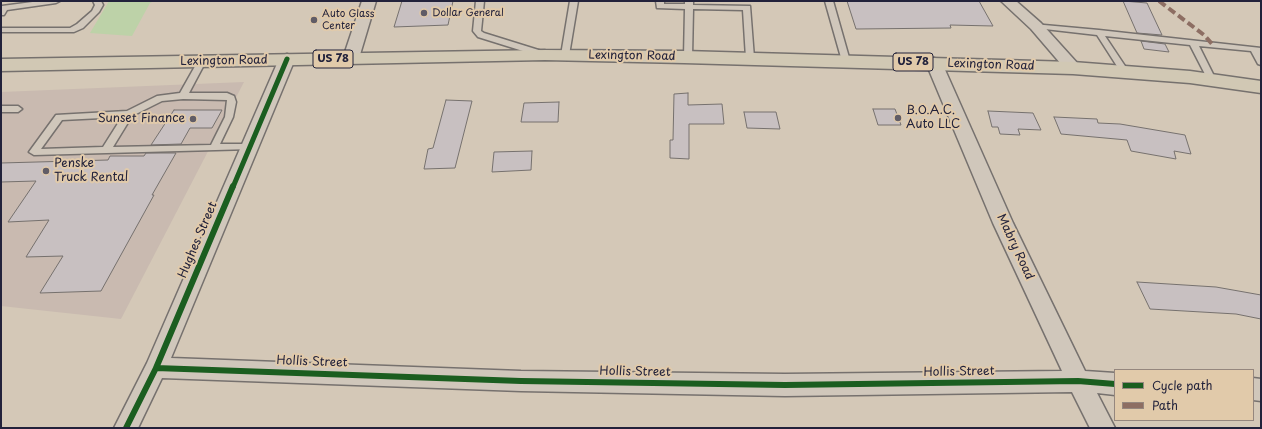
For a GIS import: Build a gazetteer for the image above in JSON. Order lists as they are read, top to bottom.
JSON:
{
  "streets": {
    "highway": ["Lexington Road", "US 78"],
    "street": ["Hughes Street", "Mabry Road", "Hollis Street"]
  },
  "crossings": [
    ["Lexington Road", "Hughes Street"],
    ["Lexington Road", "Mabry Road"],
    ["Hughes Street", "Hollis Street"],
    ["Mabry Road", "Hollis Street"]
  ],
  "places": [
    "Dollar General",
    "Auto Glass Center",
    "B.O.A.C. Auto LLC",
    "Sunset Finance",
    "Penske Truck Rental"
  ],
  "legend": ["Cycle path", "Path"]
}
